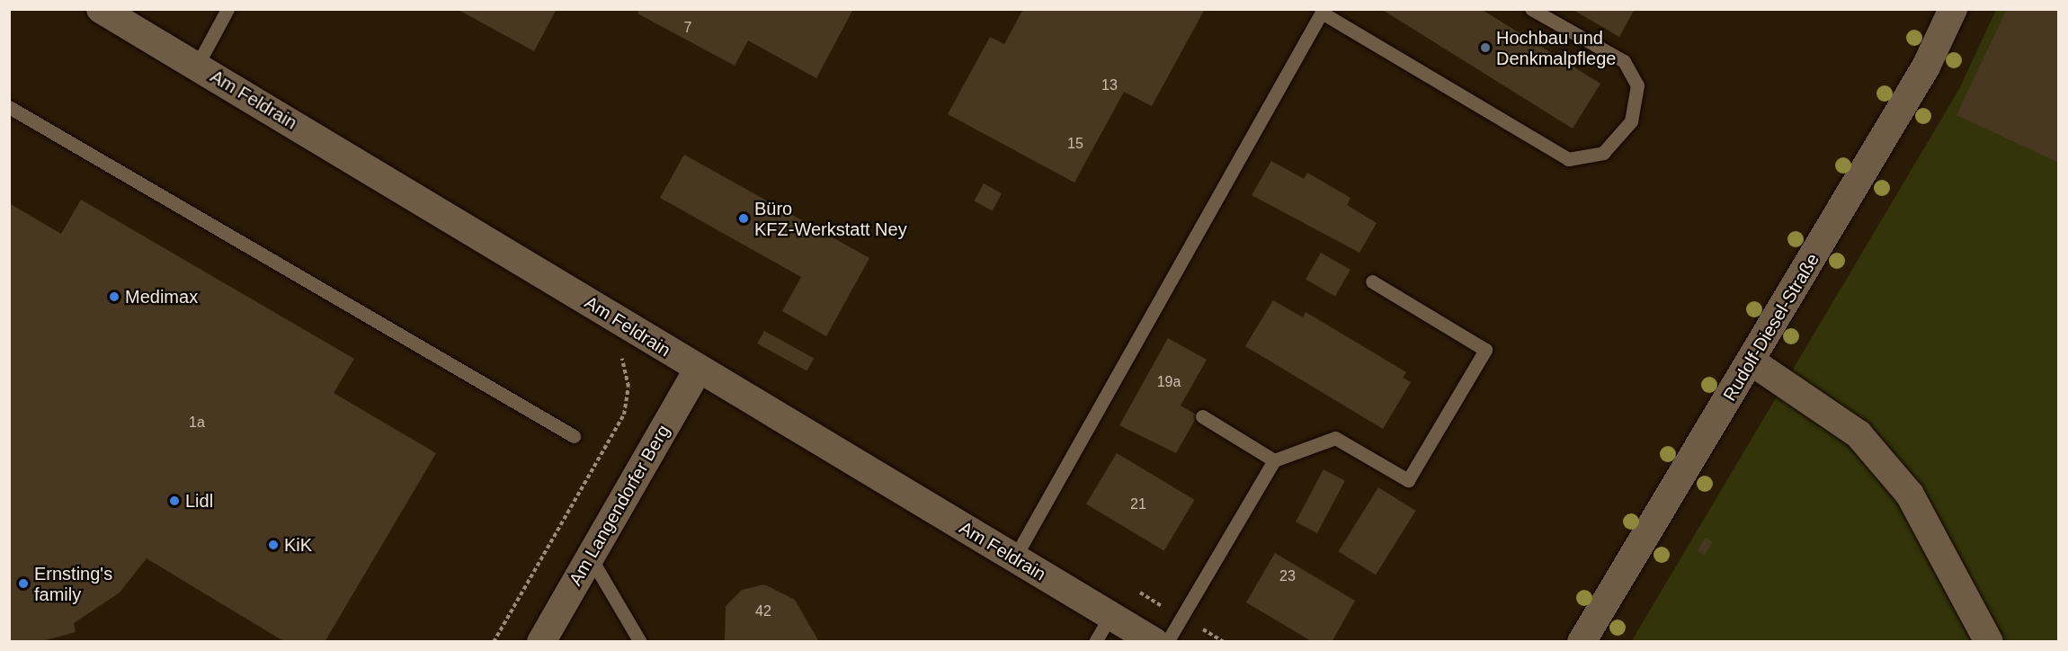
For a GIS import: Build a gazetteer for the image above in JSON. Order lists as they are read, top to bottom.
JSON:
{
  "streets": {
    "street": ["Am Feldrain", "Rudolf-Diesel-Straße", "Am Langendorfer Berg"]
  },
  "crossings": [
    ["Am Feldrain", "Am Langendorfer Berg"]
  ],
  "places": [
    "Hochbau und Denkmalpflege",
    "Büro KFZ-Werkstatt Ney",
    "Medimax",
    "Lidl",
    "KiK",
    "Ernsting's family"
  ],
  "house_numbers": [
    "7",
    "13",
    "15",
    "19a",
    "1a",
    "21",
    "23",
    "42"
  ]
}
